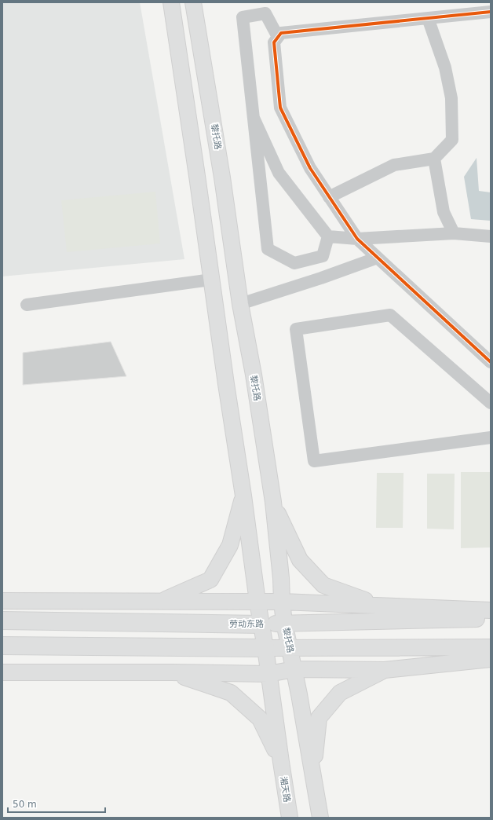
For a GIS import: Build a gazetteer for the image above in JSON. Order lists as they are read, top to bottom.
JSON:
{
  "streets": {
    "highway": ["劳动东路"],
    "main road": ["黎托路", "湘天路"]
  },
  "crossings": [
    ["黎托路", "劳动东路"]
  ],
  "scale_bar": "50 m"
}
